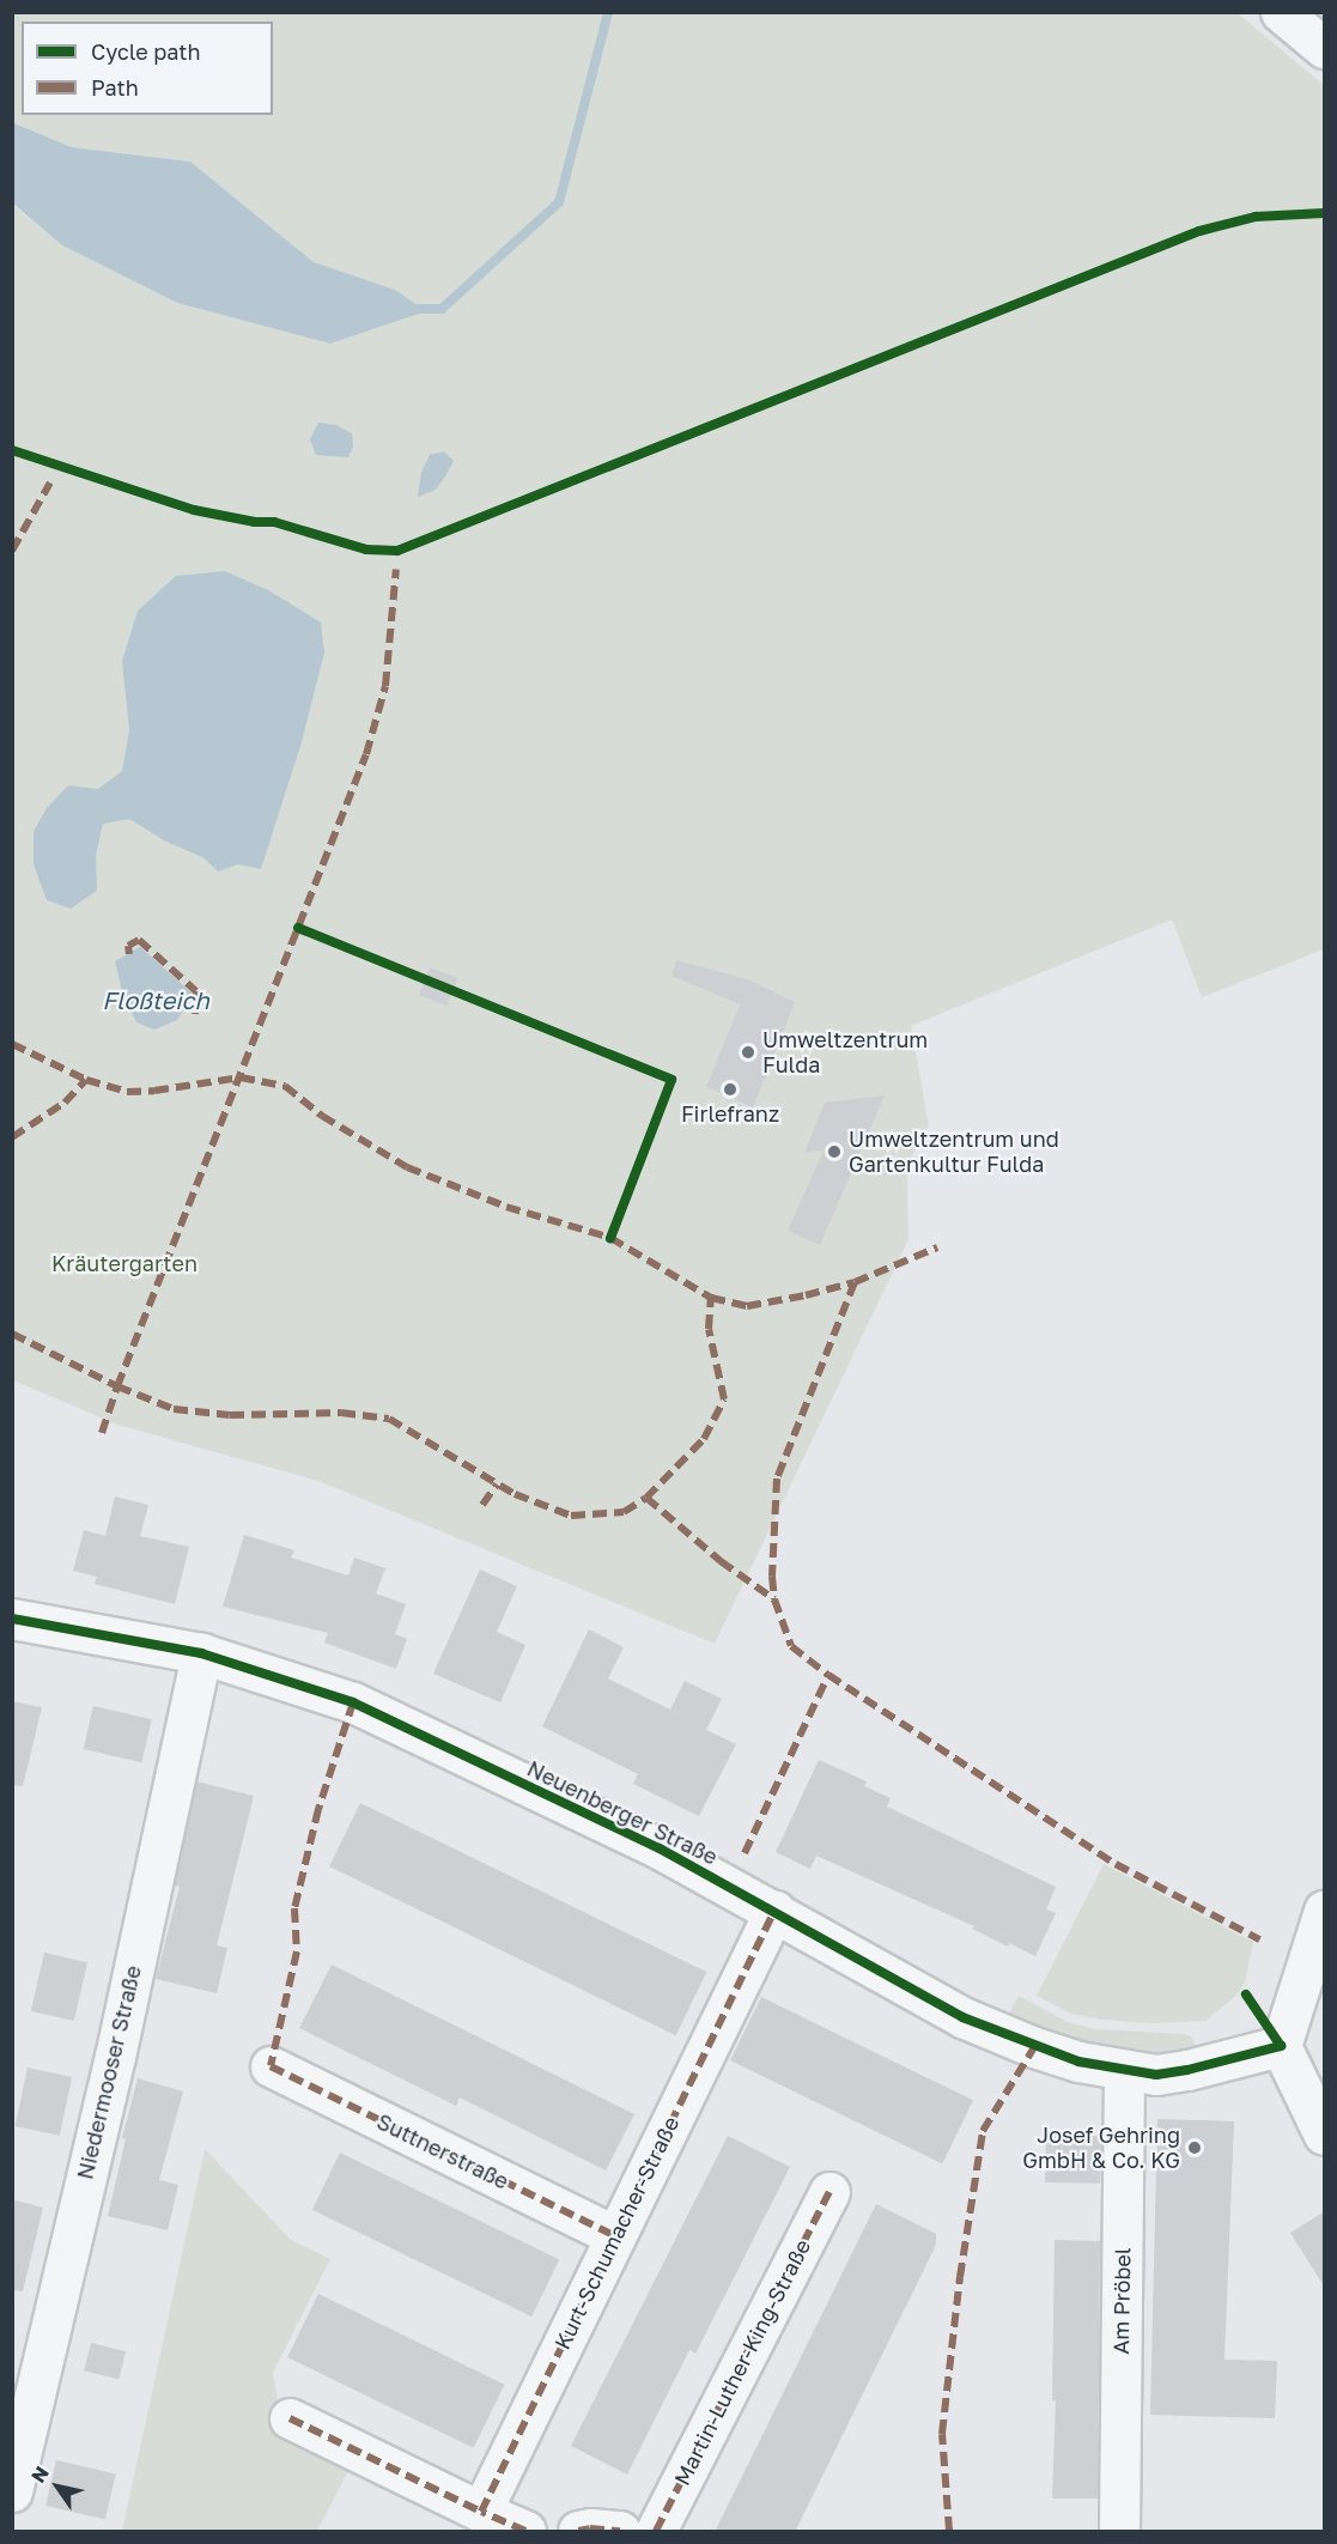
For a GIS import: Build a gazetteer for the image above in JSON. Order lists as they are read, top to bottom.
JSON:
{
  "streets": {
    "street": [
      "Neuenberger Straße",
      "Niedermooser Straße",
      "Suttnerstraße",
      "Kurt-Schumacher-Straße",
      "Am Pröbel",
      "Martin-Luther-King-Straße"
    ]
  },
  "crossings": [
    ["Neuenberger Straße", "Niedermooser Straße"],
    ["Neuenberger Straße", "Kurt-Schumacher-Straße"],
    ["Neuenberger Straße", "Am Pröbel"],
    ["Suttnerstraße", "Kurt-Schumacher-Straße"]
  ],
  "water": ["Floßteich"],
  "parks": ["Kräutergarten"],
  "places": [
    "Umweltzentrum Fulda",
    "Firlefranz",
    "Umweltzentrum und Gartenkultur Fulda",
    "Josef Gehring GmbH & Co. KG"
  ],
  "legend": ["Cycle path", "Path"],
  "north": "top left"
}
